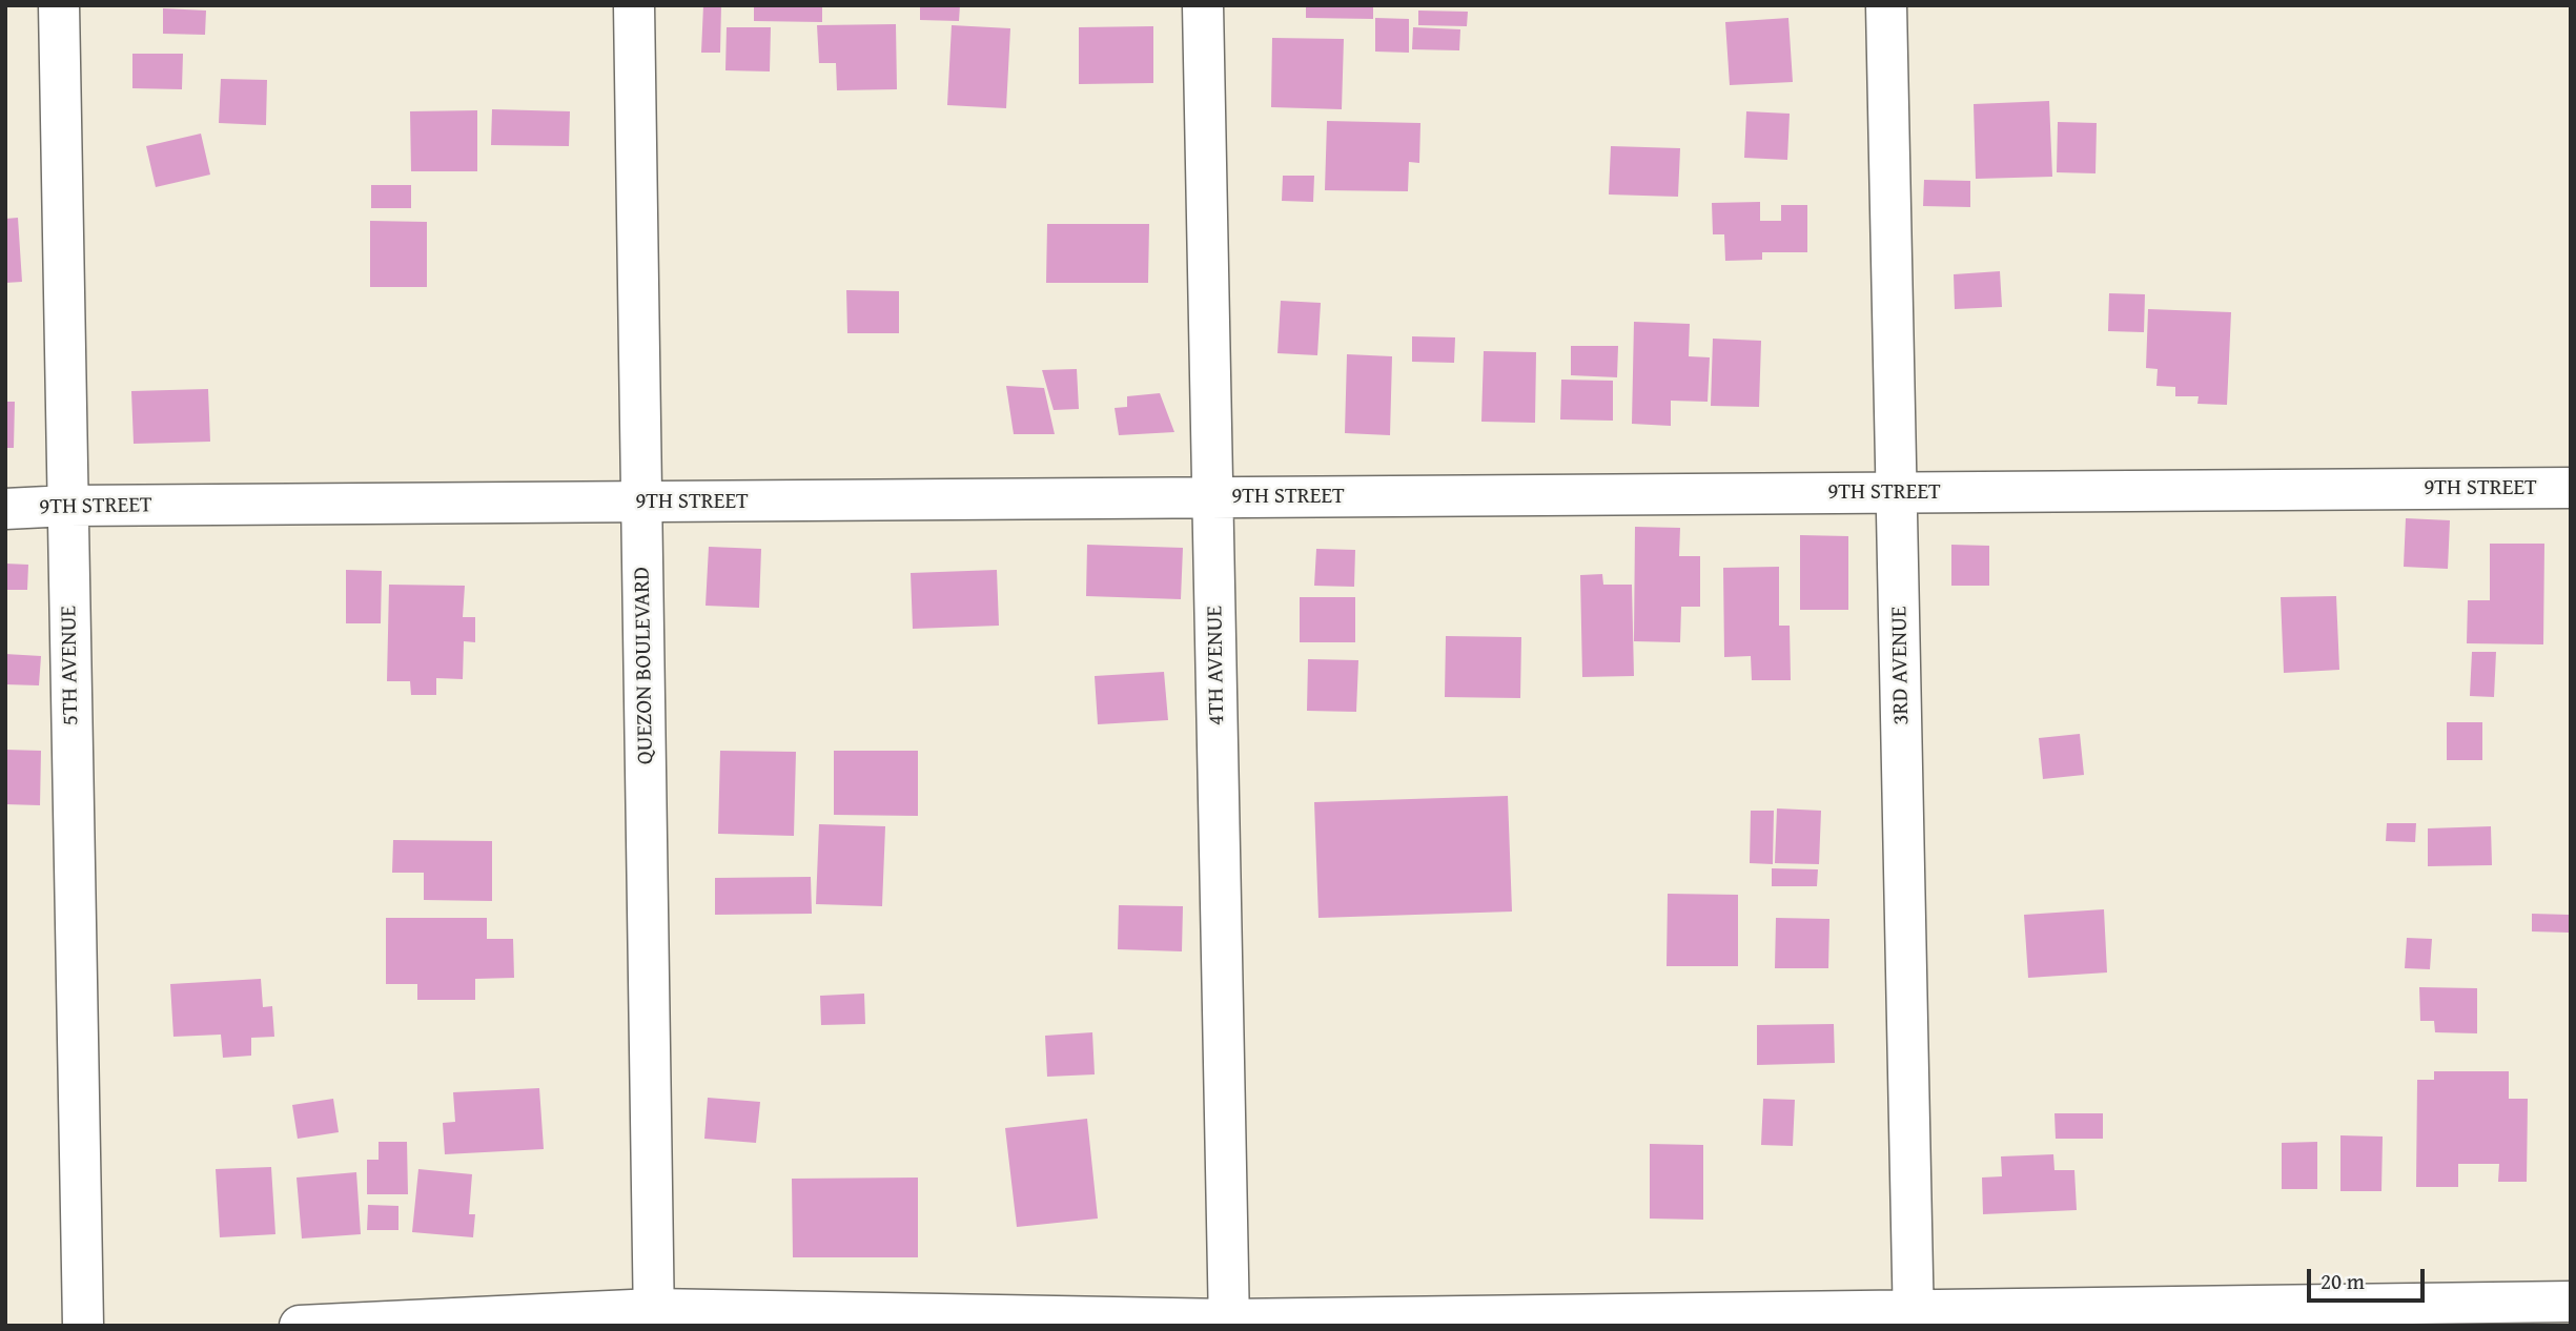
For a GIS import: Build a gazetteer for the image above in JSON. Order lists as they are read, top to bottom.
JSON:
{
  "streets": {
    "main road": [
      "9TH STREET",
      "5TH AVENUE",
      "QUEZON BOULEVARD",
      "4TH AVENUE",
      "3RD AVENUE"
    ]
  },
  "crossings": [
    ["9TH STREET", "5TH AVENUE"],
    ["9TH STREET", "QUEZON BOULEVARD"],
    ["9TH STREET", "4TH AVENUE"],
    ["9TH STREET", "3RD AVENUE"]
  ],
  "scale_bar": "20 m"
}
